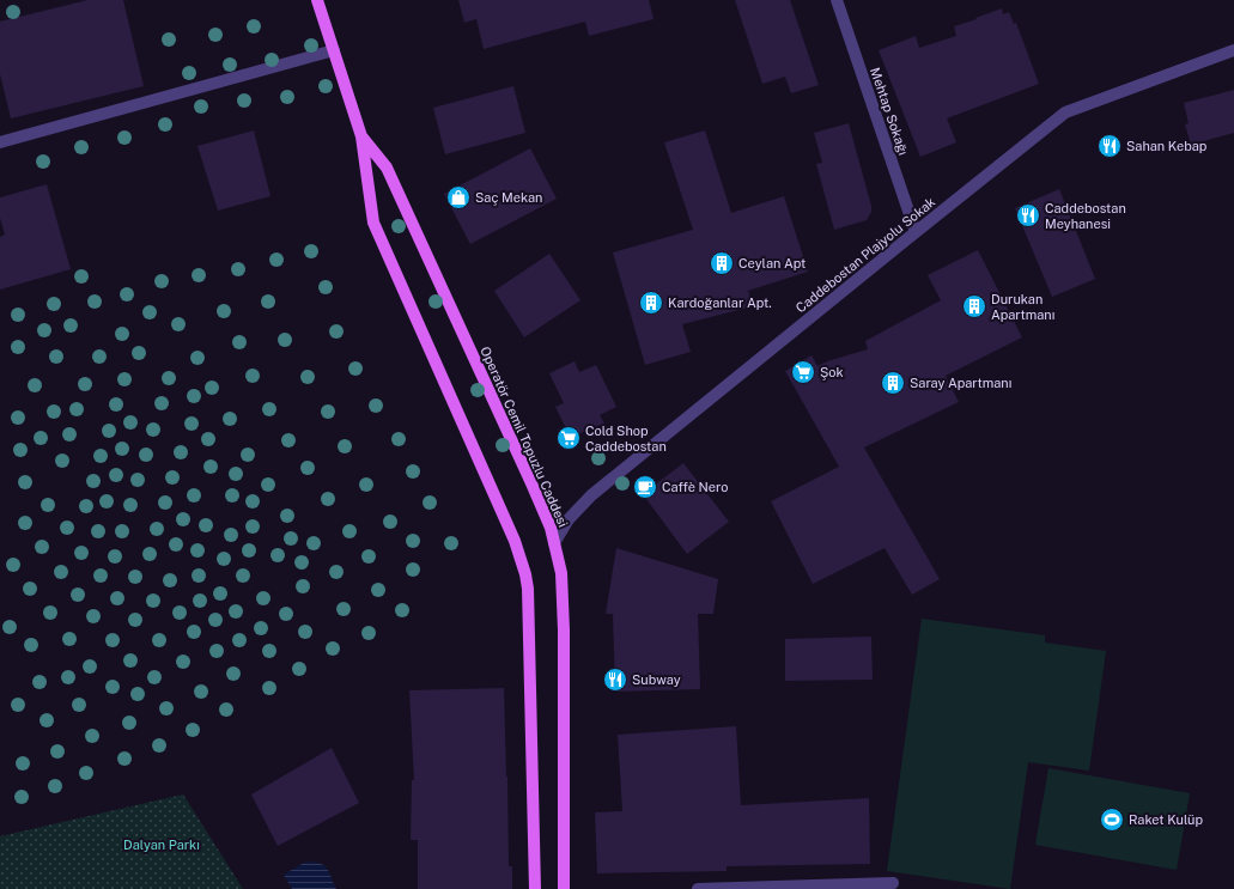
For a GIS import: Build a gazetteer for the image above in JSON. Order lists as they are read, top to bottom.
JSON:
{
  "streets": {
    "main road": ["Operatör Cemil Topuzlu Caddesi"],
    "street": ["Mehtap Sokağı", "Caddebostan Plajyolu Sokak"]
  },
  "crossings": [
    ["Mehtap Sokağı", "Caddebostan Plajyolu Sokak"],
    ["Caddebostan Plajyolu Sokak", "Operatör Cemil Topuzlu Caddesi"]
  ],
  "parks": ["Dalyan Parkı"],
  "places": {
    "restaurant": ["Sahan Kebap", "Caddebostan Meyhanesi", "Subway"],
    "shop": ["Saç Mekan"],
    "building": [
      "Ceylan Apt",
      "Kardoğanlar Apt.",
      "Durukan Apartmanı",
      "Saray Apartmanı"
    ],
    "supermarket": ["Şok", "Cold Shop Caddebostan"],
    "cafe": ["Caffè Nero"],
    "sports": ["Raket Kulüp"]
  }
}
